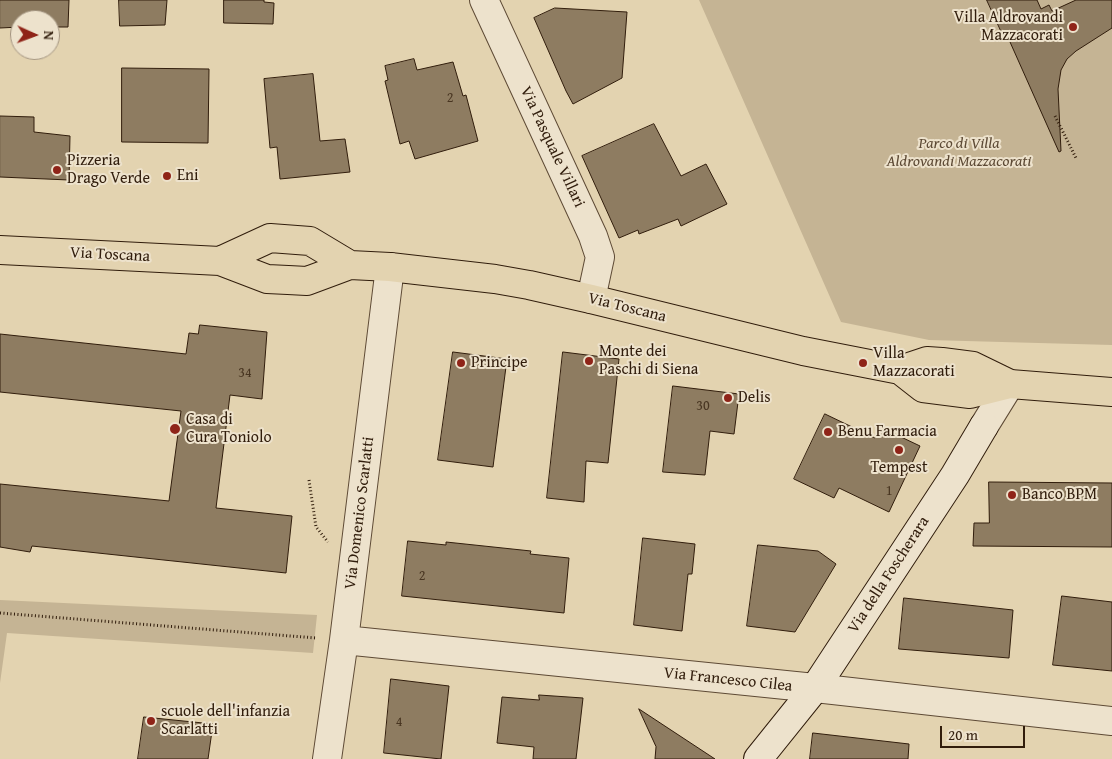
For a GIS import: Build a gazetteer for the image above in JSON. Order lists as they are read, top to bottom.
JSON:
{
  "streets": {
    "main road": ["Via Toscana"],
    "street": [
      "Via Pasquale Villari",
      "Via Domenico Scarlatti",
      "Via della Foscherara",
      "Via Francesco Cilea"
    ]
  },
  "crossings": [
    ["Via Pasquale Villari", "Via Toscana"],
    ["Via Toscana", "Via Domenico Scarlatti"],
    ["Via Toscana", "Via della Foscherara"],
    ["Via Domenico Scarlatti", "Via Francesco Cilea"],
    ["Via della Foscherara", "Via Francesco Cilea"]
  ],
  "parks": ["Parco di Villa Aldrovandi Mazzacorati"],
  "places": [
    "Villa Aldrovandi Mazzacorati",
    "Pizzeria Drago Verde",
    "Eni",
    "Monte dei Paschi di Siena",
    "Principe",
    "Villa Mazzacorati",
    "Delis",
    "Casa di Cura Toniolo",
    "Benu Farmacia",
    "Tempest",
    "Banco BPM",
    "scuole dell'infanzia Scarlatti"
  ],
  "house_numbers": [
    "2",
    "34",
    "30",
    "1",
    "2",
    "4"
  ],
  "scale_bar": "20 m",
  "north": "right"
}
